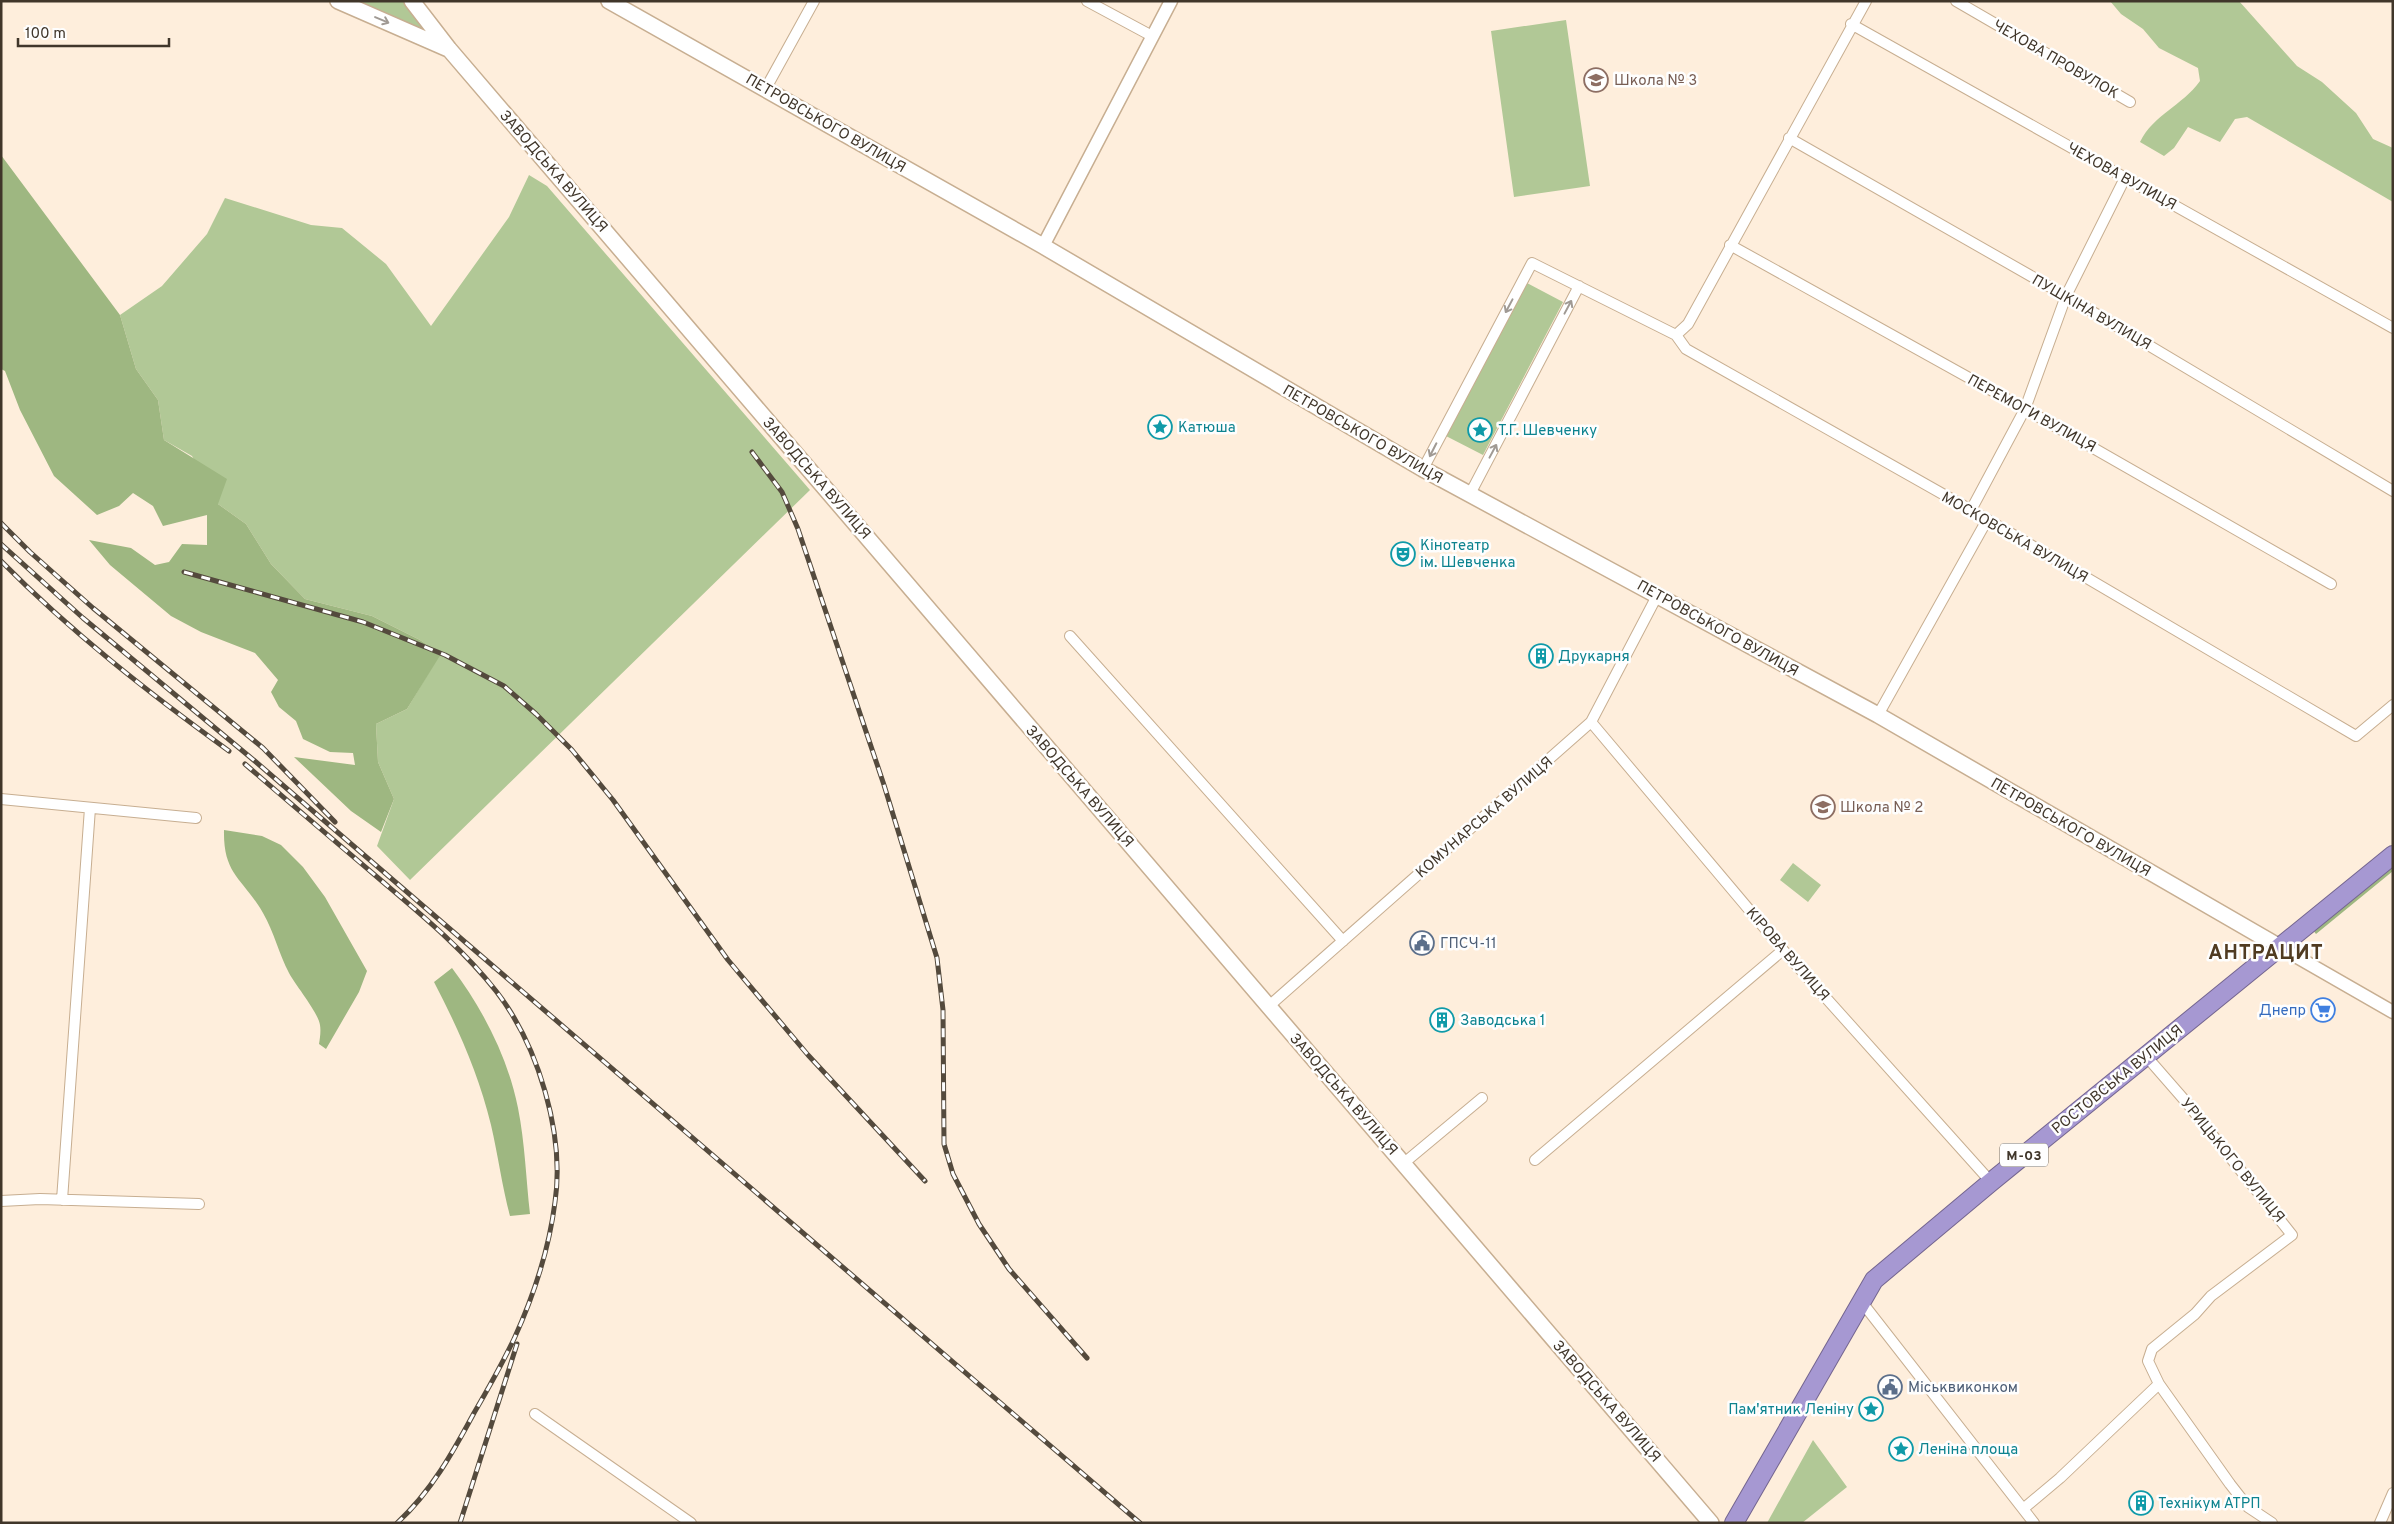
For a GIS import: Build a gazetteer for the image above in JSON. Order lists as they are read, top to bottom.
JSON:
{
  "streets": {
    "highway": ["РОСТОВСЬКА ВУЛИЦЯ", "М-03"],
    "main road": ["ПЕТРОВСЬКОГО ВУЛИЦЯ", "ЗАВОДСЬКА ВУЛИЦЯ"],
    "street": [
      "ЧЕХОВА ПРОВУЛОК",
      "ЧЕХОВА ВУЛИЦЯ",
      "ПУШКІНА ВУЛИЦЯ",
      "ПЕРЕМОГИ ВУЛИЦЯ",
      "МОСКОВСЬКА ВУЛИЦЯ",
      "КОМУНАРСЬКА ВУЛИЦЯ",
      "КІРОВА ВУЛИЦЯ",
      "УРИЦЬКОГО ВУЛИЦЯ"
    ]
  },
  "crossings": [
    ["ПЕТРОВСЬКОГО ВУЛИЦЯ", "МОСКОВСЬКА ВУЛИЦЯ"],
    ["ПЕТРОВСЬКОГО ВУЛИЦЯ", "КОМУНАРСЬКА ВУЛИЦЯ"],
    ["ПЕТРОВСЬКОГО ВУЛИЦЯ", "РОСТОВСЬКА ВУЛИЦЯ"],
    ["ЗАВОДСЬКА ВУЛИЦЯ", "КОМУНАРСЬКА ВУЛИЦЯ"],
    ["КОМУНАРСЬКА ВУЛИЦЯ", "КІРОВА ВУЛИЦЯ"],
    ["КІРОВА ВУЛИЦЯ", "РОСТОВСЬКА ВУЛИЦЯ"],
    ["РОСТОВСЬКА ВУЛИЦЯ", "УРИЦЬКОГО ВУЛИЦЯ"]
  ],
  "districts": ["АНТРАЦИТ"],
  "places": {
    "school or university": ["Школа № 3", "Школа № 2"],
    "place": [
      "Катюша",
      "Т.Г. Шевченку",
      "Пам'ятник Леніну",
      "Леніна площа"
    ],
    "theatre": ["Кінотеатр ім. Шевченка"],
    "building": ["Друкарня", "Заводська 1", "Технікум АТРП"],
    "public building": ["ГПСЧ-11", "Міськвиконком"],
    "supermarket": ["Днепр"]
  },
  "scale_bar": "100 m"
}
